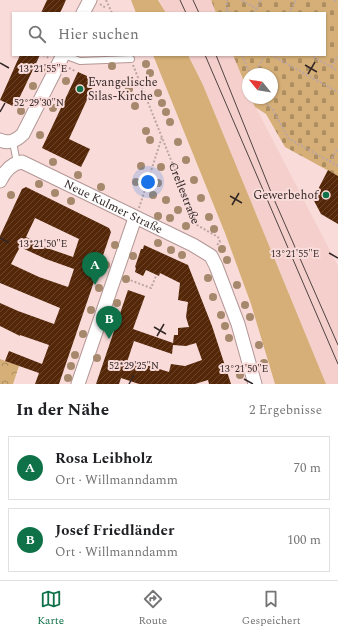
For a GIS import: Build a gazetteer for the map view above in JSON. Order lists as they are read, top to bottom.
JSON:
{
  "streets": {
    "street": ["Neue Kulmer Straße"],
    "path": ["Crellestraße"]
  },
  "crossings": [
    ["Crellestraße", "Neue Kulmer Straße"]
  ],
  "places": ["Evangelische Silas-Kirche", "Gewerbehof"],
  "north": "top left",
  "page": {
    "search": "Hier suchen",
    "pins": ["A", "B"],
    "heading": ["In der Nähe", "2 Ergebnisse"],
    "list": [
      {
        "mark": "A",
        "name": "Rosa Leibholz",
        "note": "Ort · Willmanndamm",
        "value": "70 m"
      },
      {
        "mark": "B",
        "name": "Josef Friedländer",
        "note": "Ort · Willmanndamm",
        "value": "100 m"
      }
    ],
    "nav": ["Karte", "Route", "Gespeichert"]
  },
  "coordinates": [
    "13°21'55\"E",
    "52°29'30\"N",
    "13°21'50\"E",
    "52°29'25\"N"
  ]
}
